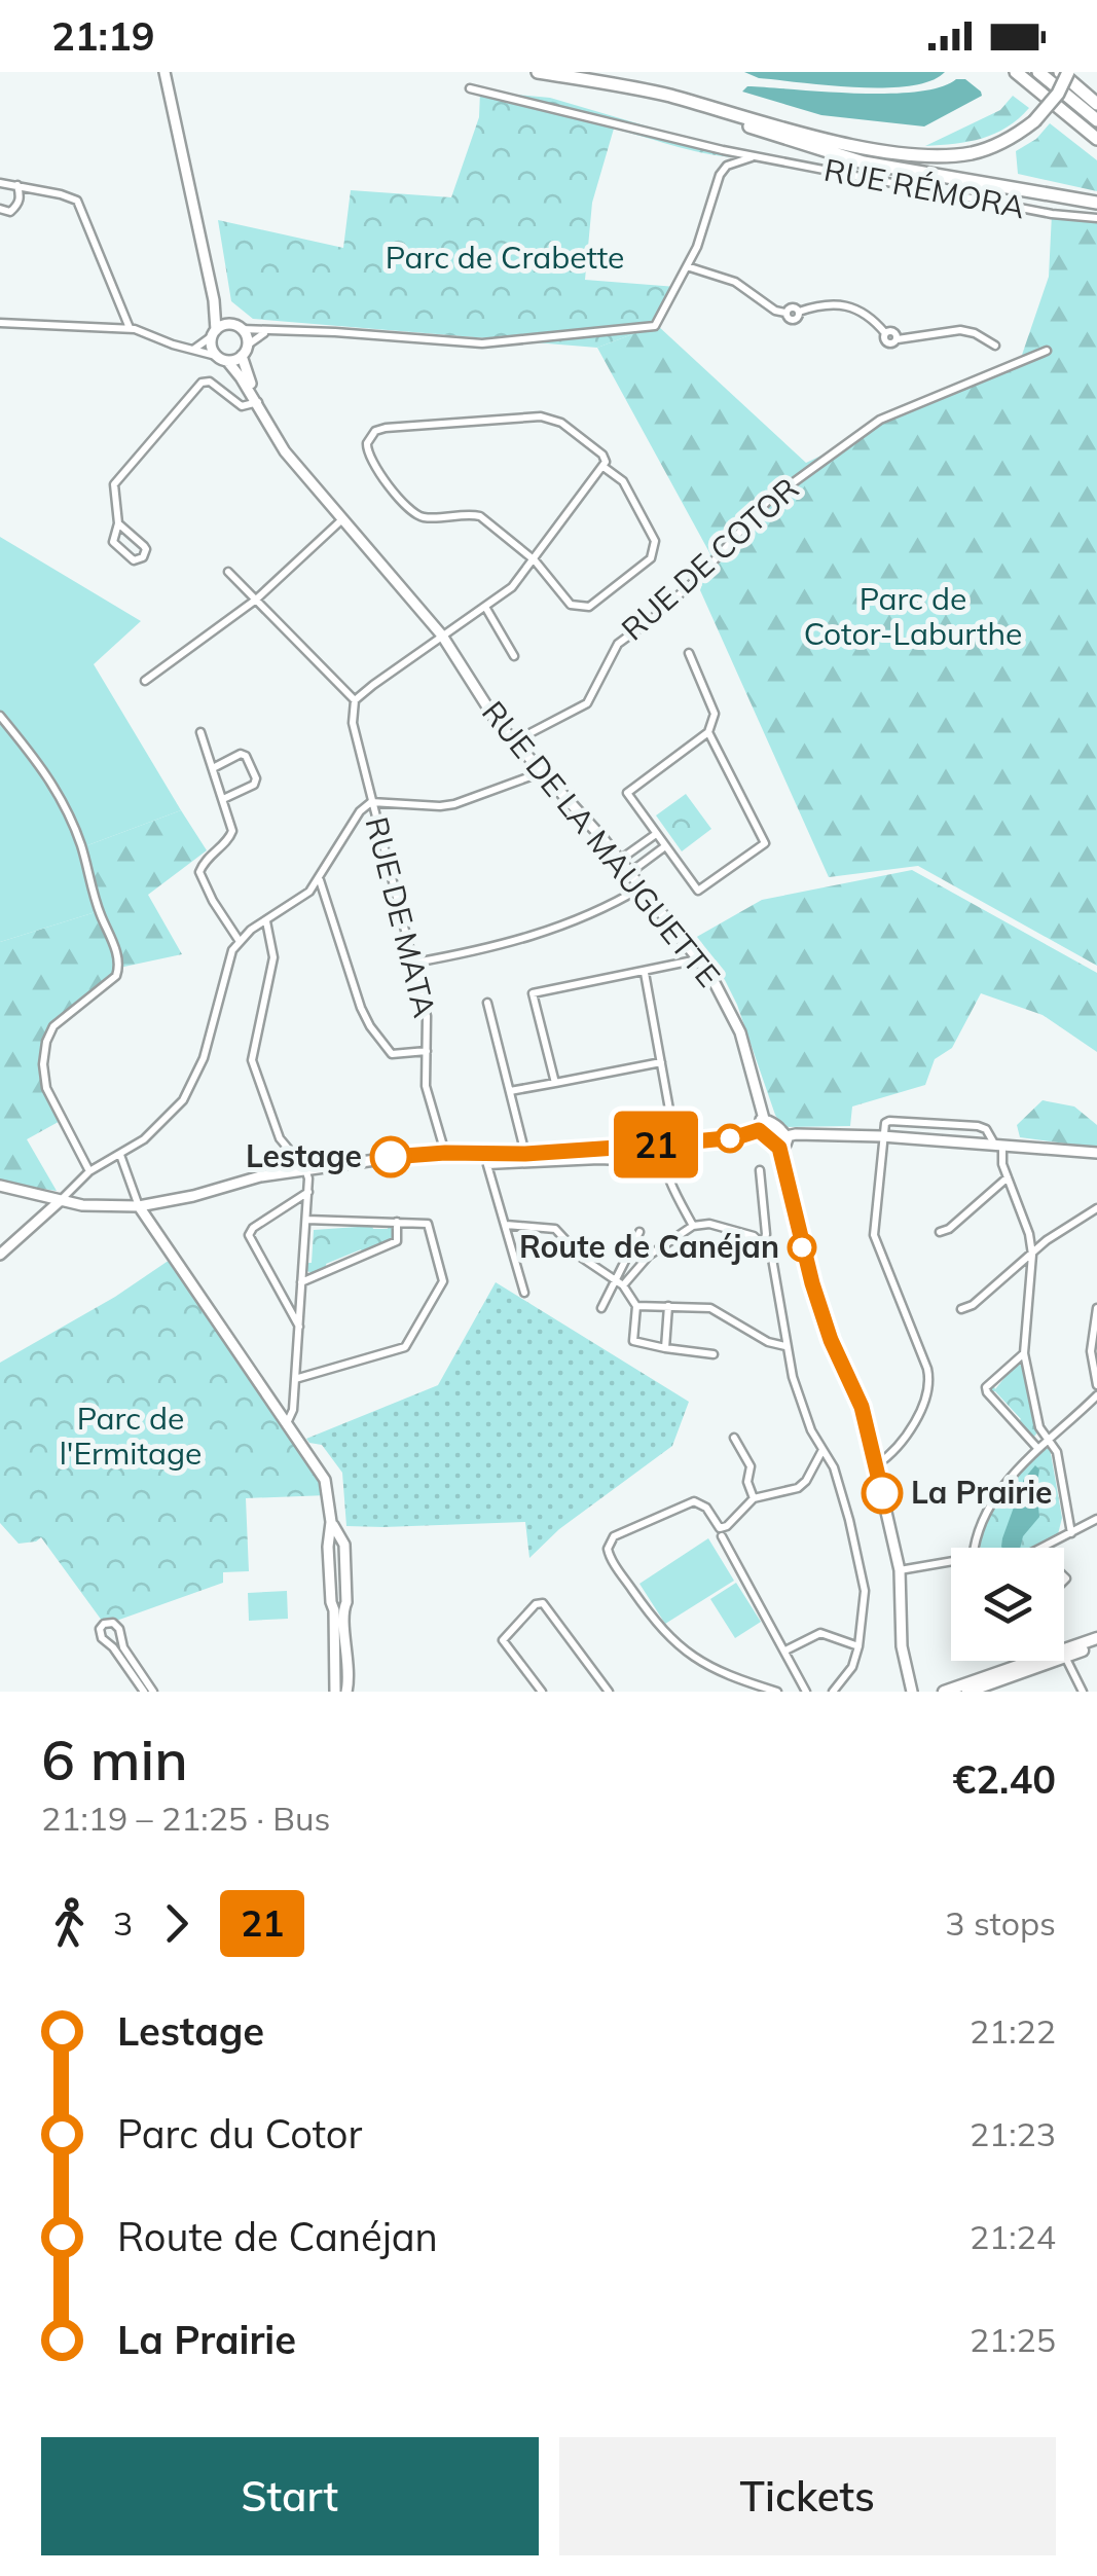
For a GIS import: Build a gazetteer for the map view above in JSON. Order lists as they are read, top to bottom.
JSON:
{
  "streets": {
    "street": [
      "RUE RÉMORA",
      "RUE DE COTOR",
      "RUE DE LA MAUGUETTE",
      "RUE DE MATA"
    ]
  },
  "crossings": [
    ["RUE DE COTOR", "RUE DE LA MAUGUETTE"]
  ],
  "parks": ["Parc de Crabette", "Parc de Cotor-Laburthe", "Parc de l'Ermitage"],
  "places": ["Lestage", "Route de Canéjan", "La Prairie"],
  "lines": ["bus line 21"],
  "page": {
    "status": "21:19",
    "on_map": "21",
    "heading": ["6 min", "21:19 – 21:25 · Bus", "€2.40"],
    "legs": ["3", "21", "3 stops"],
    "list": [
      {
        "name": "Lestage",
        "value": "21:22"
      },
      {
        "name": "Parc du Cotor",
        "value": "21:23"
      },
      {
        "name": "Route de Canéjan",
        "value": "21:24"
      },
      {
        "name": "La Prairie",
        "value": "21:25"
      }
    ],
    "buttons": ["Start", "Tickets"]
  }
}
